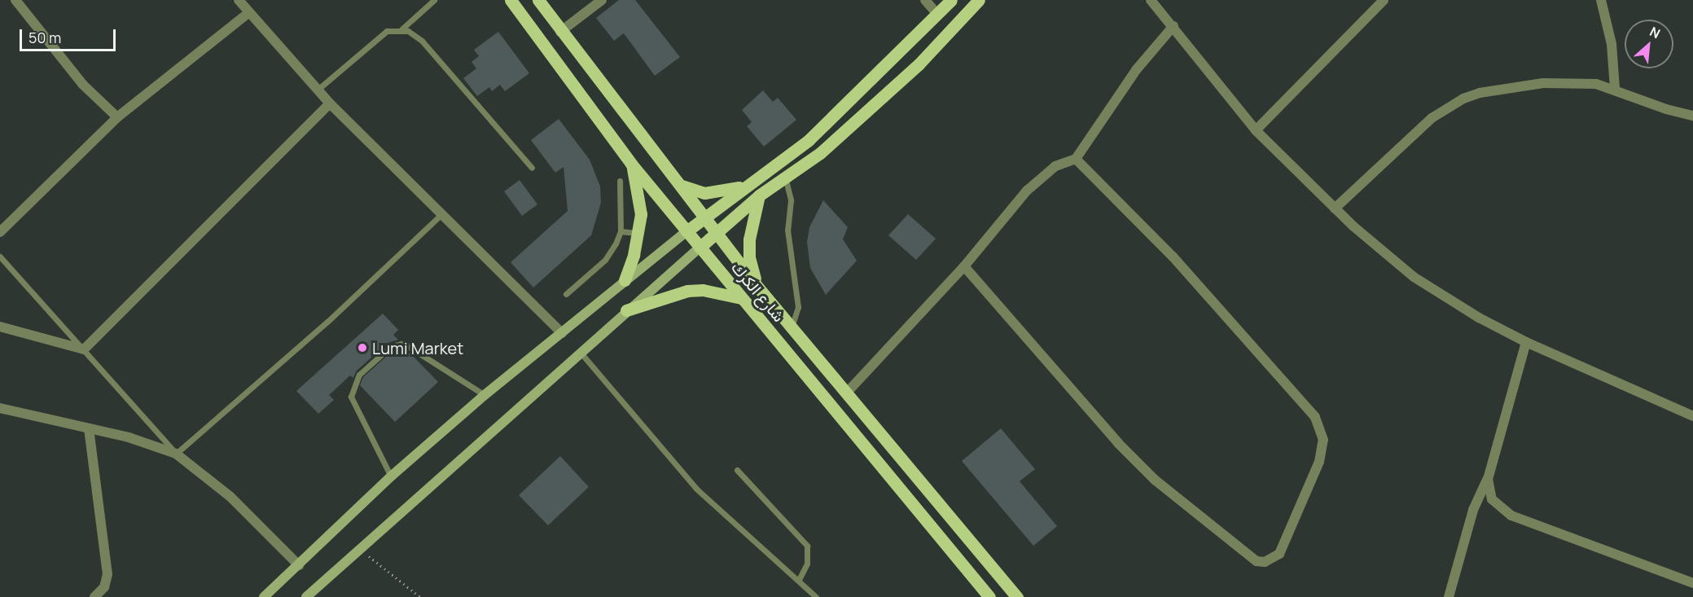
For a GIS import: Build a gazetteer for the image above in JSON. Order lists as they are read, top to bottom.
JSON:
{
  "streets": {
    "main road": ["شارع الكرك"]
  },
  "places": ["Lumi Market"],
  "scale_bar": "50 m",
  "north": "top right"
}
